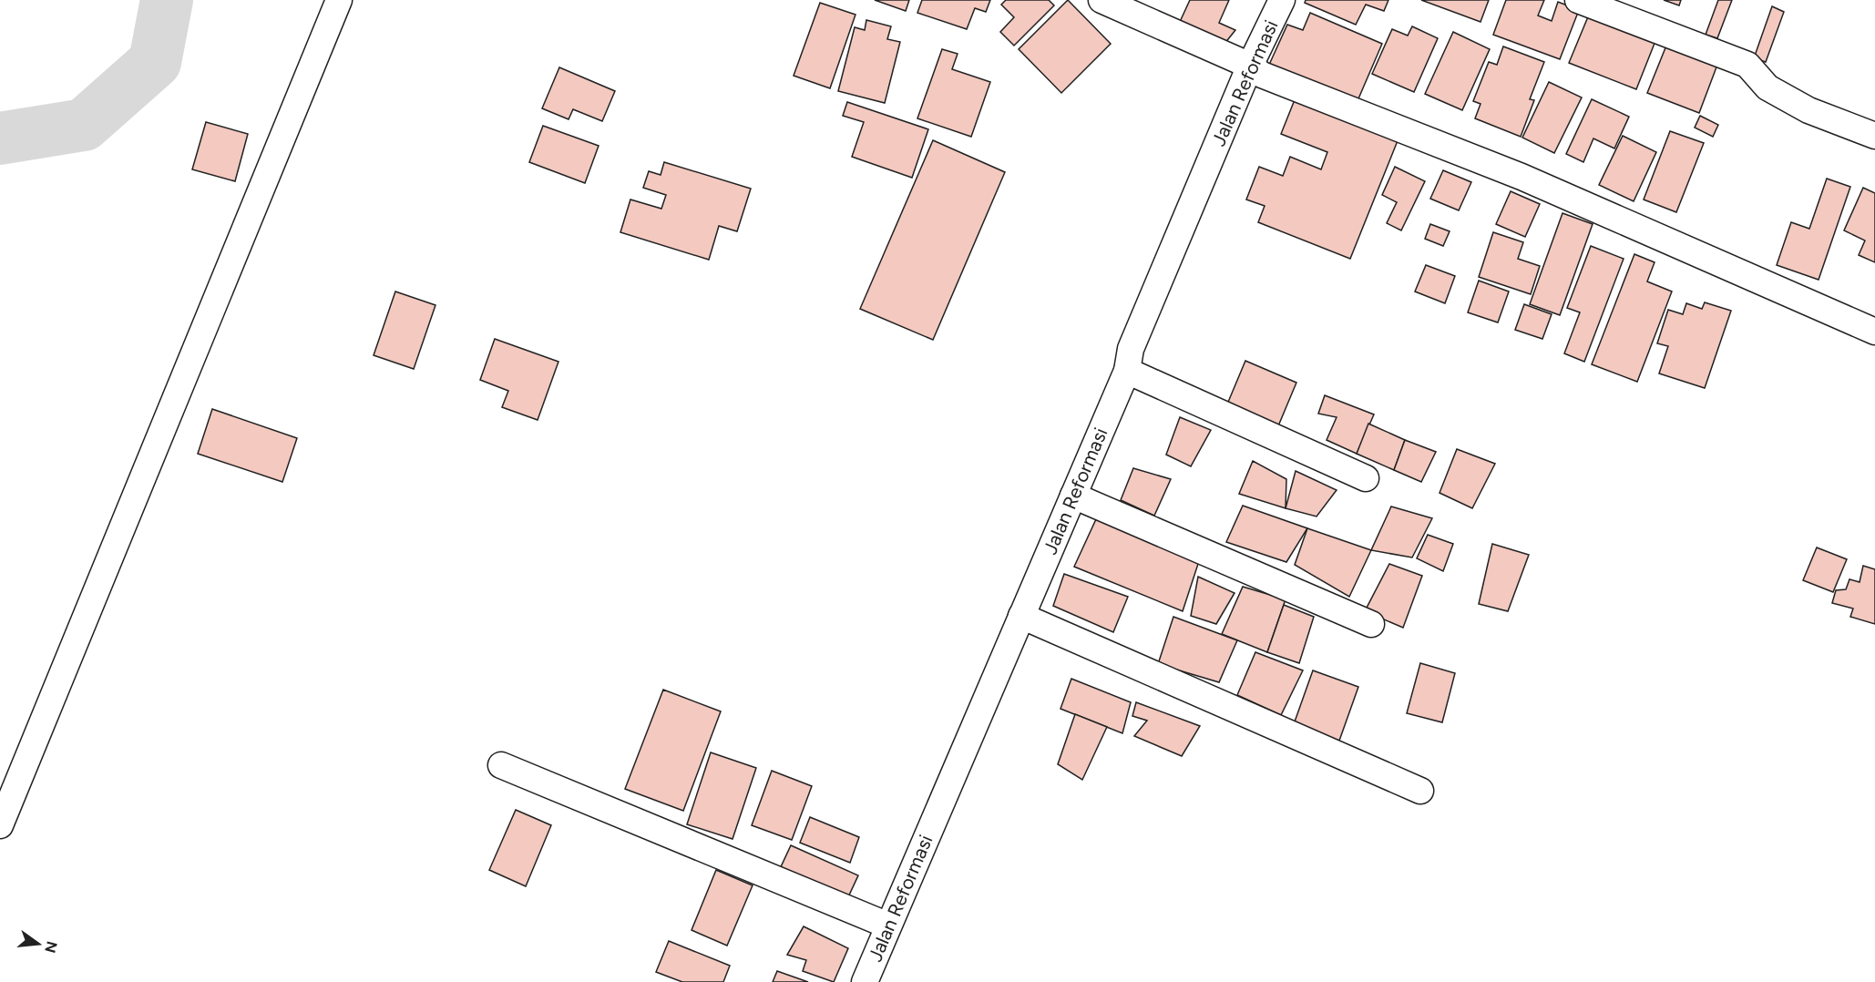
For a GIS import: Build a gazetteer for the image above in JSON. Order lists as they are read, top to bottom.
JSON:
{
  "streets": {
    "street": ["Jalan Reformasi"]
  },
  "north": "right"
}
